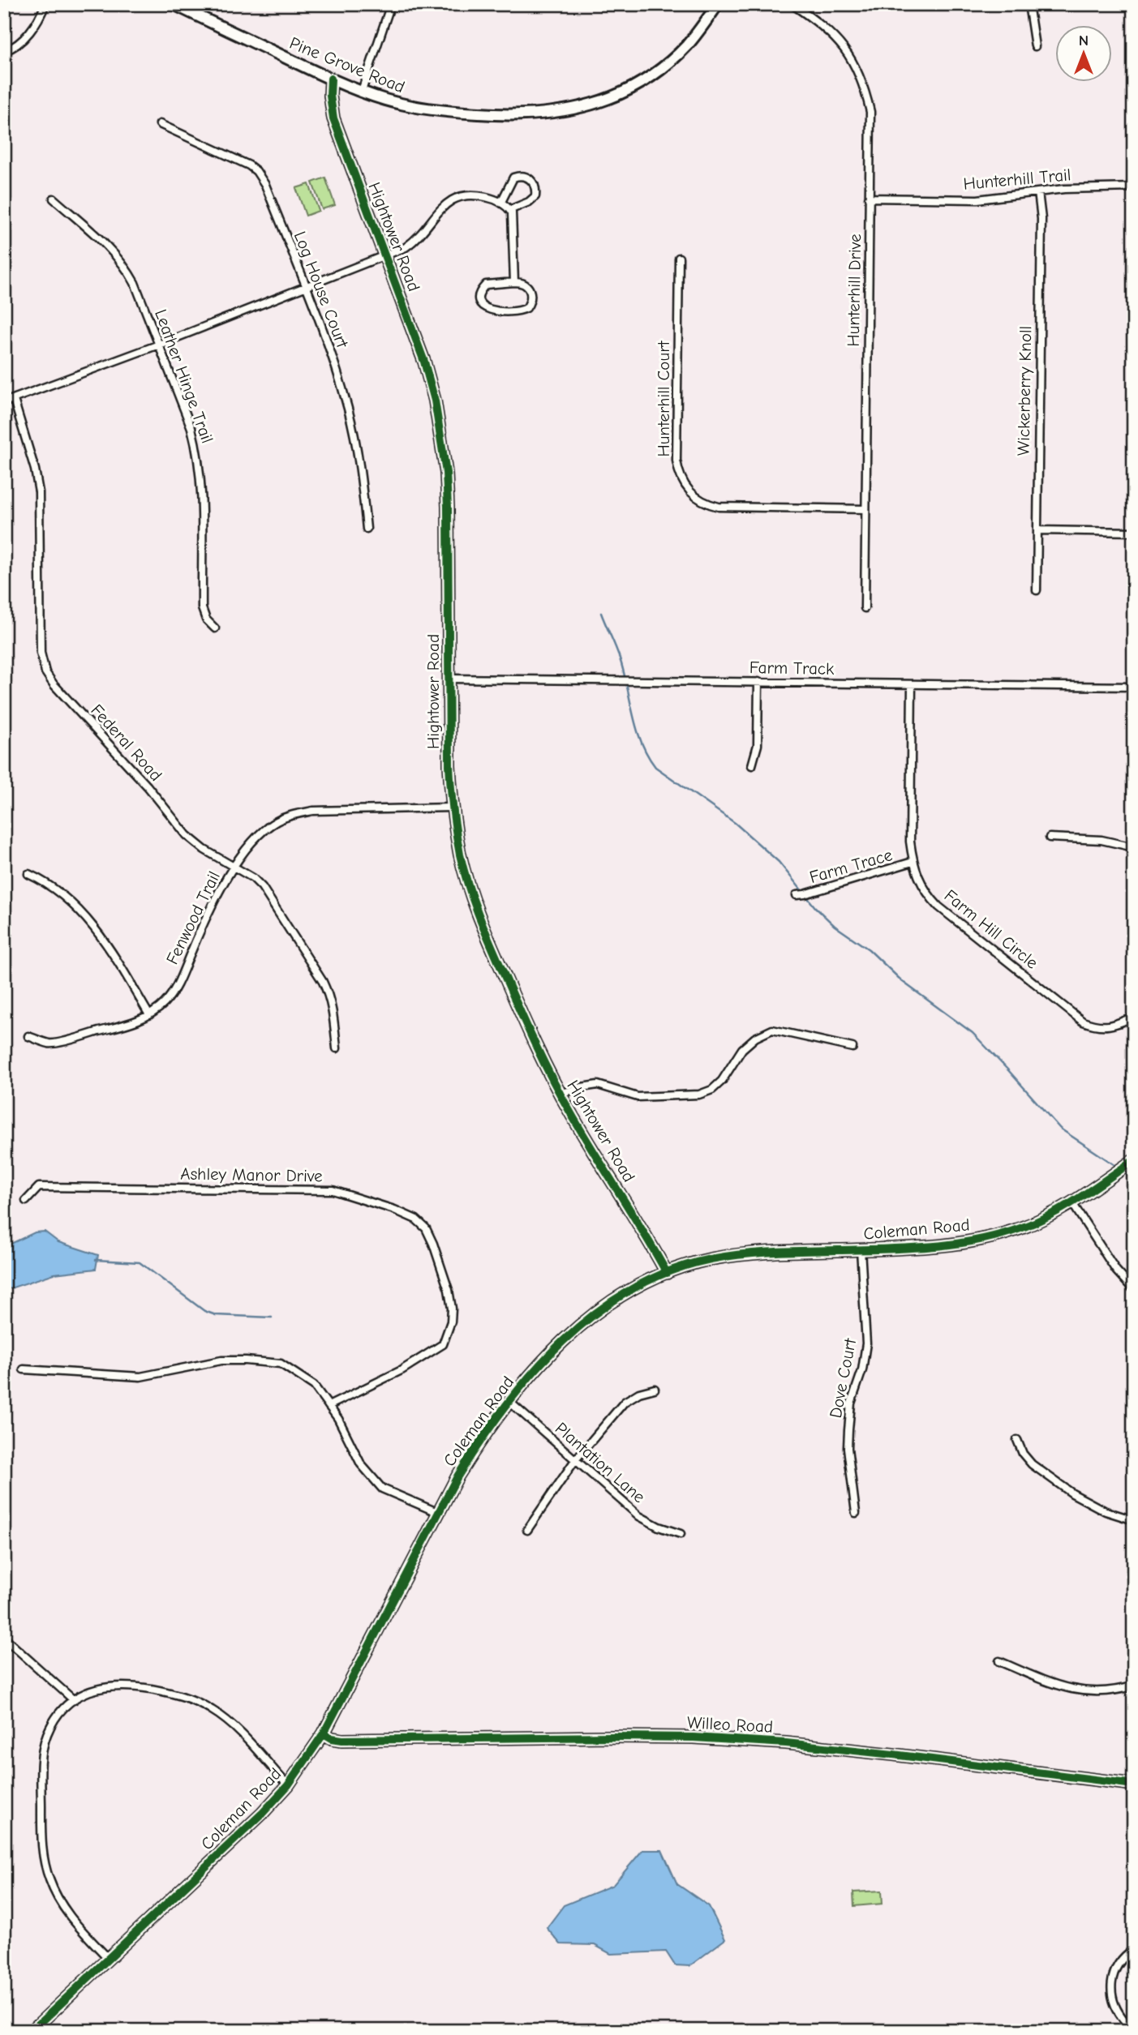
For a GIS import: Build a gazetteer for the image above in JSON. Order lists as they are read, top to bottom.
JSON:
{
  "streets": {
    "street": [
      "Pine Grove Road",
      "Hunterhill Trail",
      "Hightower Road",
      "Log House Court",
      "Hunterhill Drive",
      "Leather Hinge Trail",
      "Wickerberry Knoll",
      "Hunterhill Court",
      "Farm Track",
      "Federal Road",
      "Farm Trace",
      "Fenwood Trail",
      "Farm Hill Circle",
      "Ashley Manor Drive",
      "Coleman Road",
      "Dove Court",
      "Plantation Lane",
      "Willeo Road"
    ]
  },
  "crossings": [
    ["Pine Grove Road", "Hightower Road"],
    ["Hunterhill Trail", "Hunterhill Drive"],
    ["Hunterhill Trail", "Wickerberry Knoll"],
    ["Hightower Road", "Farm Track"],
    ["Hightower Road", "Fenwood Trail"],
    ["Hightower Road", "Coleman Road"],
    ["Hunterhill Drive", "Hunterhill Court"],
    ["Farm Track", "Farm Hill Circle"],
    ["Federal Road", "Fenwood Trail"],
    ["Farm Trace", "Farm Hill Circle"],
    ["Coleman Road", "Dove Court"],
    ["Coleman Road", "Plantation Lane"],
    ["Coleman Road", "Willeo Road"]
  ],
  "north": "top"
}
